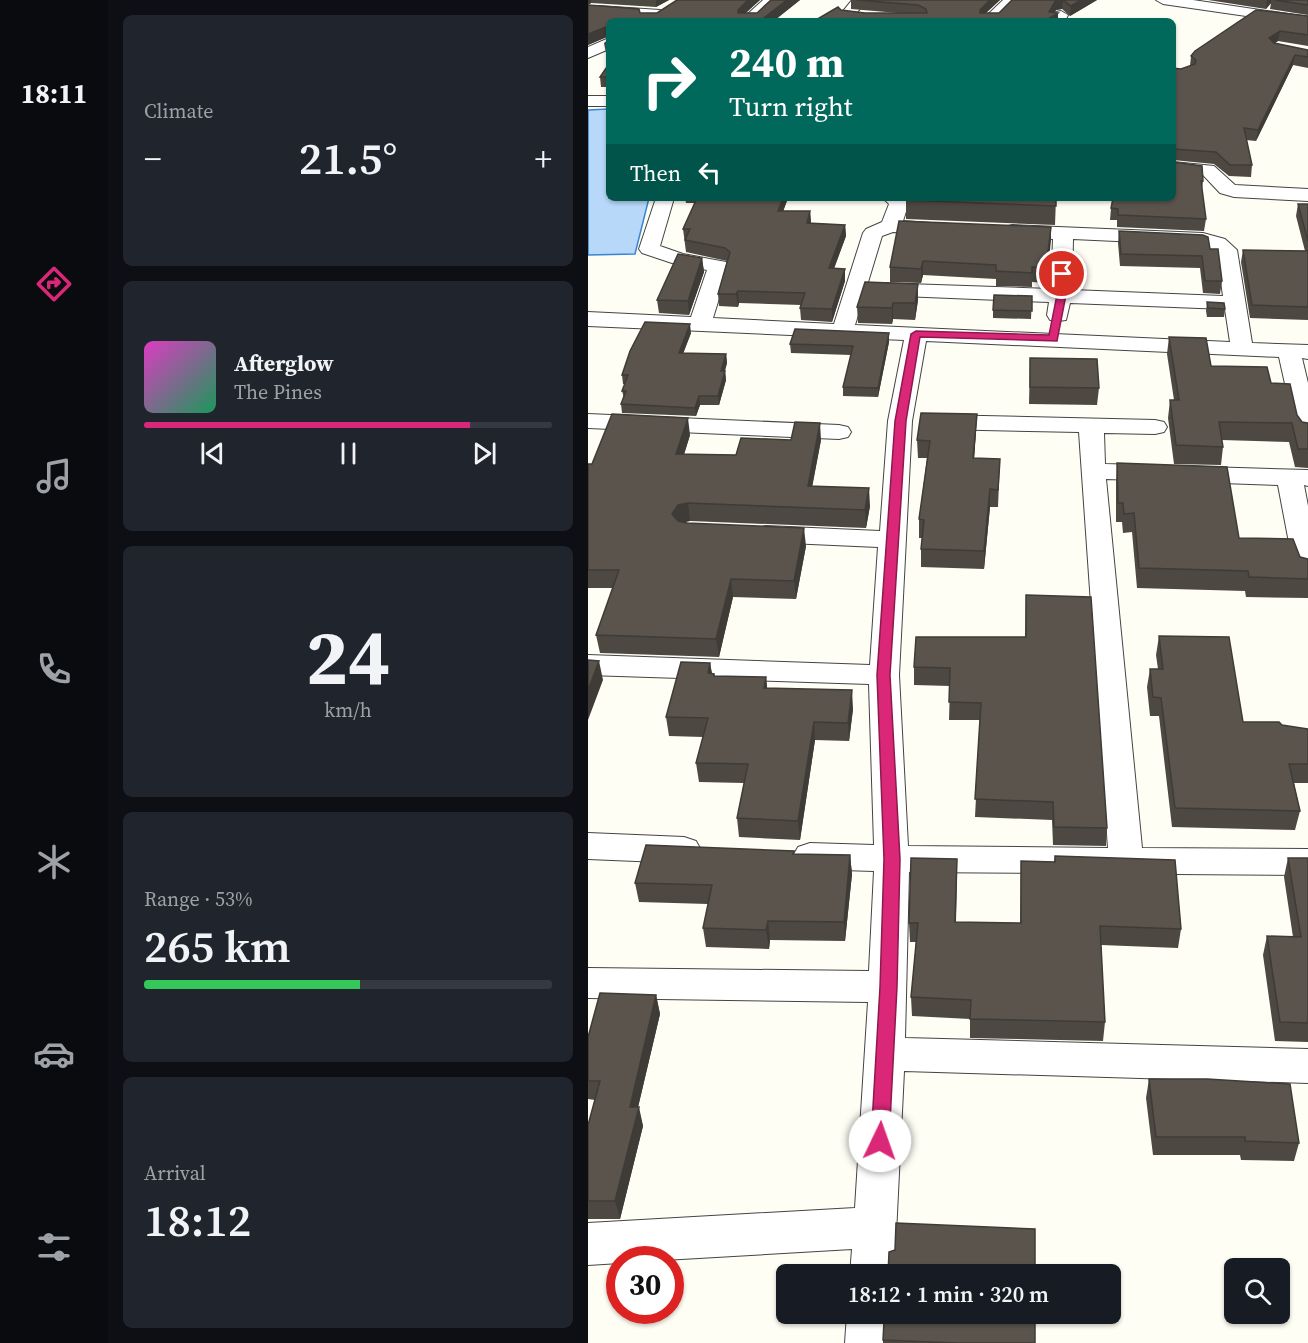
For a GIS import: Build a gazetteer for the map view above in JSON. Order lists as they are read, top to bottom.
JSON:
{
  "page": {
    "tabs": "18:11",
    "tile": [
      "Climate",
      ["24", "km/h"],
      ["Range · 53%", "265 km"],
      ["Arrival", "18:12"]
    ],
    "turn": ["240 m", "Turn right"],
    "heat": ["−", "21.5°", "+"],
    "then": "Then",
    "song": ["Afterglow", "The Pines"],
    "limit": "30",
    "trip": "18:12 · 1 min · 320 m"
  }
}
